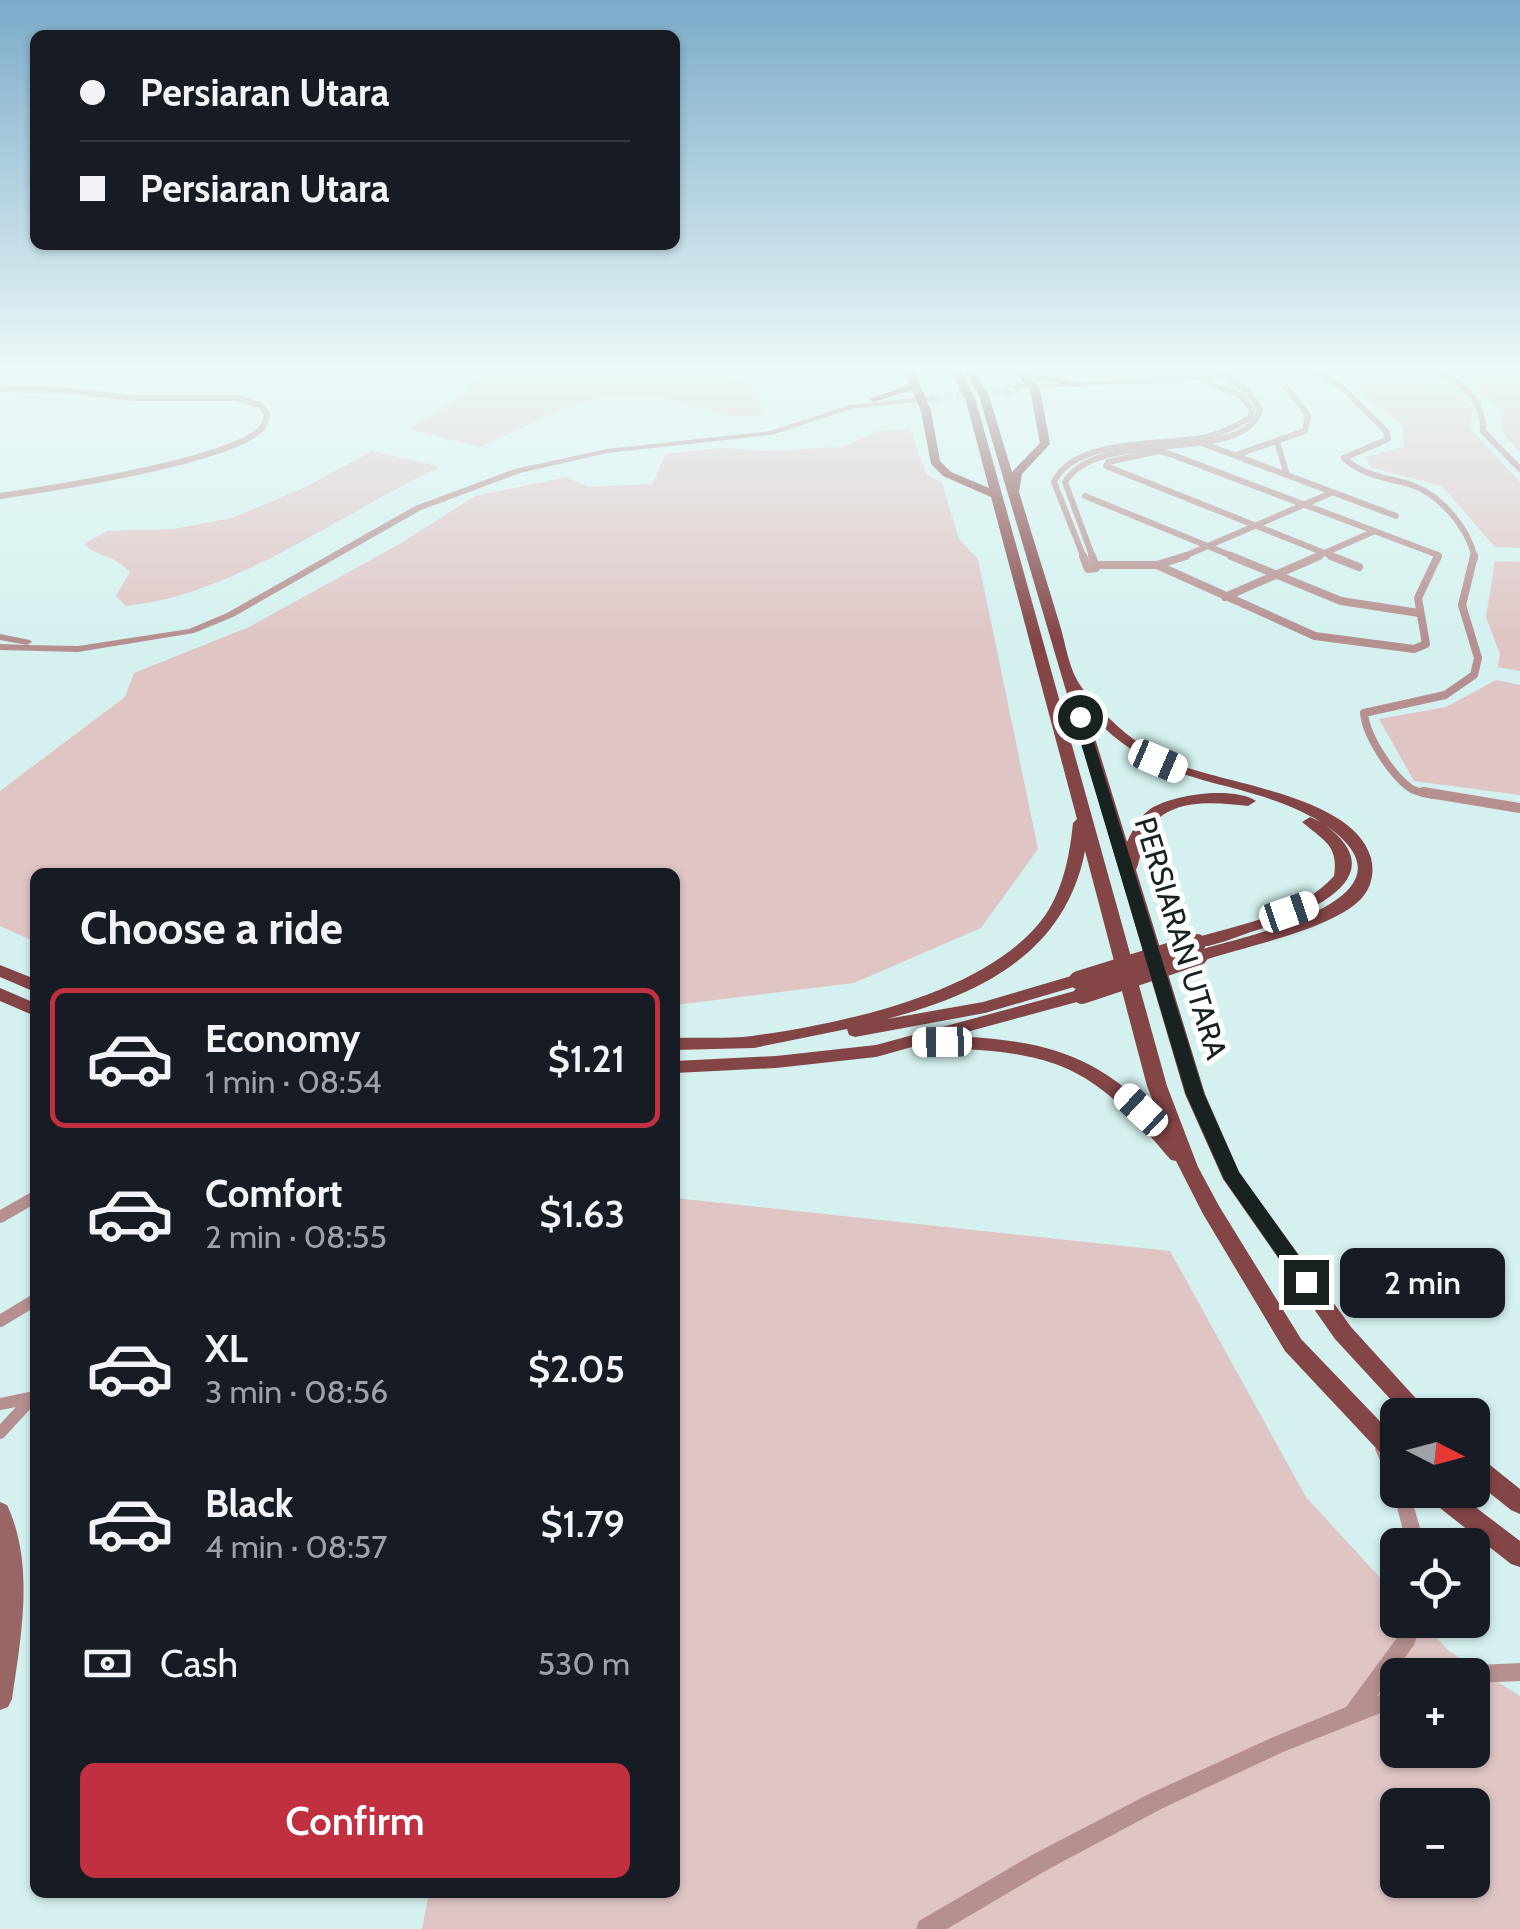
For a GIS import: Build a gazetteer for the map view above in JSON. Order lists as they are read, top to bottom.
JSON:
{
  "streets": {
    "main road": ["PERSIARAN UTARA"]
  },
  "north": "right",
  "page": {
    "banner": ["Persiaran Utara", "Persiaran Utara"],
    "heading": "Choose a ride",
    "list": [
      {
        "name": "Economy",
        "note": "1 min · 08:54",
        "value": "$1.21"
      },
      {
        "name": "Comfort",
        "note": "2 min · 08:55",
        "value": "$1.63"
      },
      {
        "name": "XL",
        "note": "3 min · 08:56",
        "value": "$2.05"
      },
      {
        "name": "Black",
        "note": "4 min · 08:57",
        "value": "$1.79"
      }
    ],
    "bubble": "2 min",
    "map_buttons": ["+", "−"],
    "pay": ["Cash", "530 m"],
    "buttons": "Confirm"
  }
}
